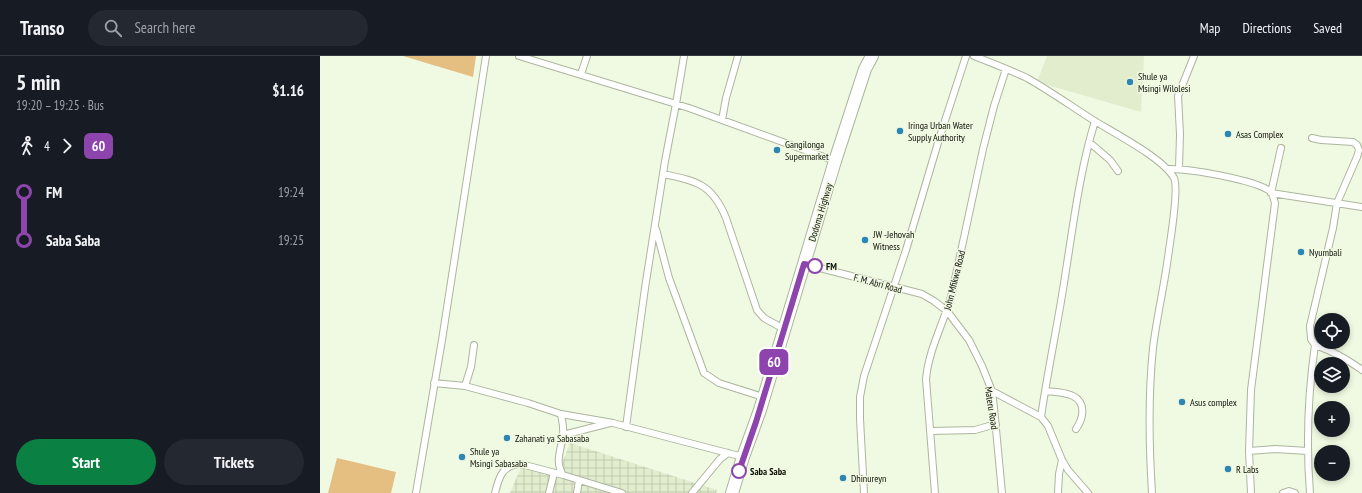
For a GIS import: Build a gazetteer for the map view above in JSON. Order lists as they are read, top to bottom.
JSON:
{
  "streets": {
    "highway": ["Dodoma Highway"],
    "street": ["John Mfikwa Road", "F. M. Abri Road", "Materu Road"]
  },
  "crossings": [
    ["Dodoma Highway", "F. M. Abri Road"],
    ["John Mfikwa Road", "F. M. Abri Road"],
    ["John Mfikwa Road", "Materu Road"],
    ["F. M. Abri Road", "Materu Road"]
  ],
  "places": [
    "Shule ya Msingi Wilolesi",
    "Iringa Urban Water Supply Authority",
    "Asas Complex",
    "Gangilonga Supermarket",
    "JW -Jehovah Witness",
    "Nyumbali",
    "FM",
    "Asus complex",
    "Zahanati ya Sabasaba",
    "Shule ya Msingi Sabasaba",
    "R Labs",
    "Saba Saba",
    "Dhinureyn"
  ],
  "lines": ["bus line 60"],
  "page": {
    "header": "Transo",
    "search": "Search here",
    "nav": ["Map", "Directions", "Saved"],
    "heading": ["5 min", "19:20 – 19:25 · Bus", "$1.16"],
    "on_map": "60",
    "legs": ["4", "60"],
    "list": [
      {
        "name": "FM",
        "value": "19:24"
      },
      {
        "name": "Saba Saba",
        "value": "19:25"
      }
    ],
    "map_buttons": ["+", "−"],
    "buttons": ["Start", "Tickets"]
  }
}
